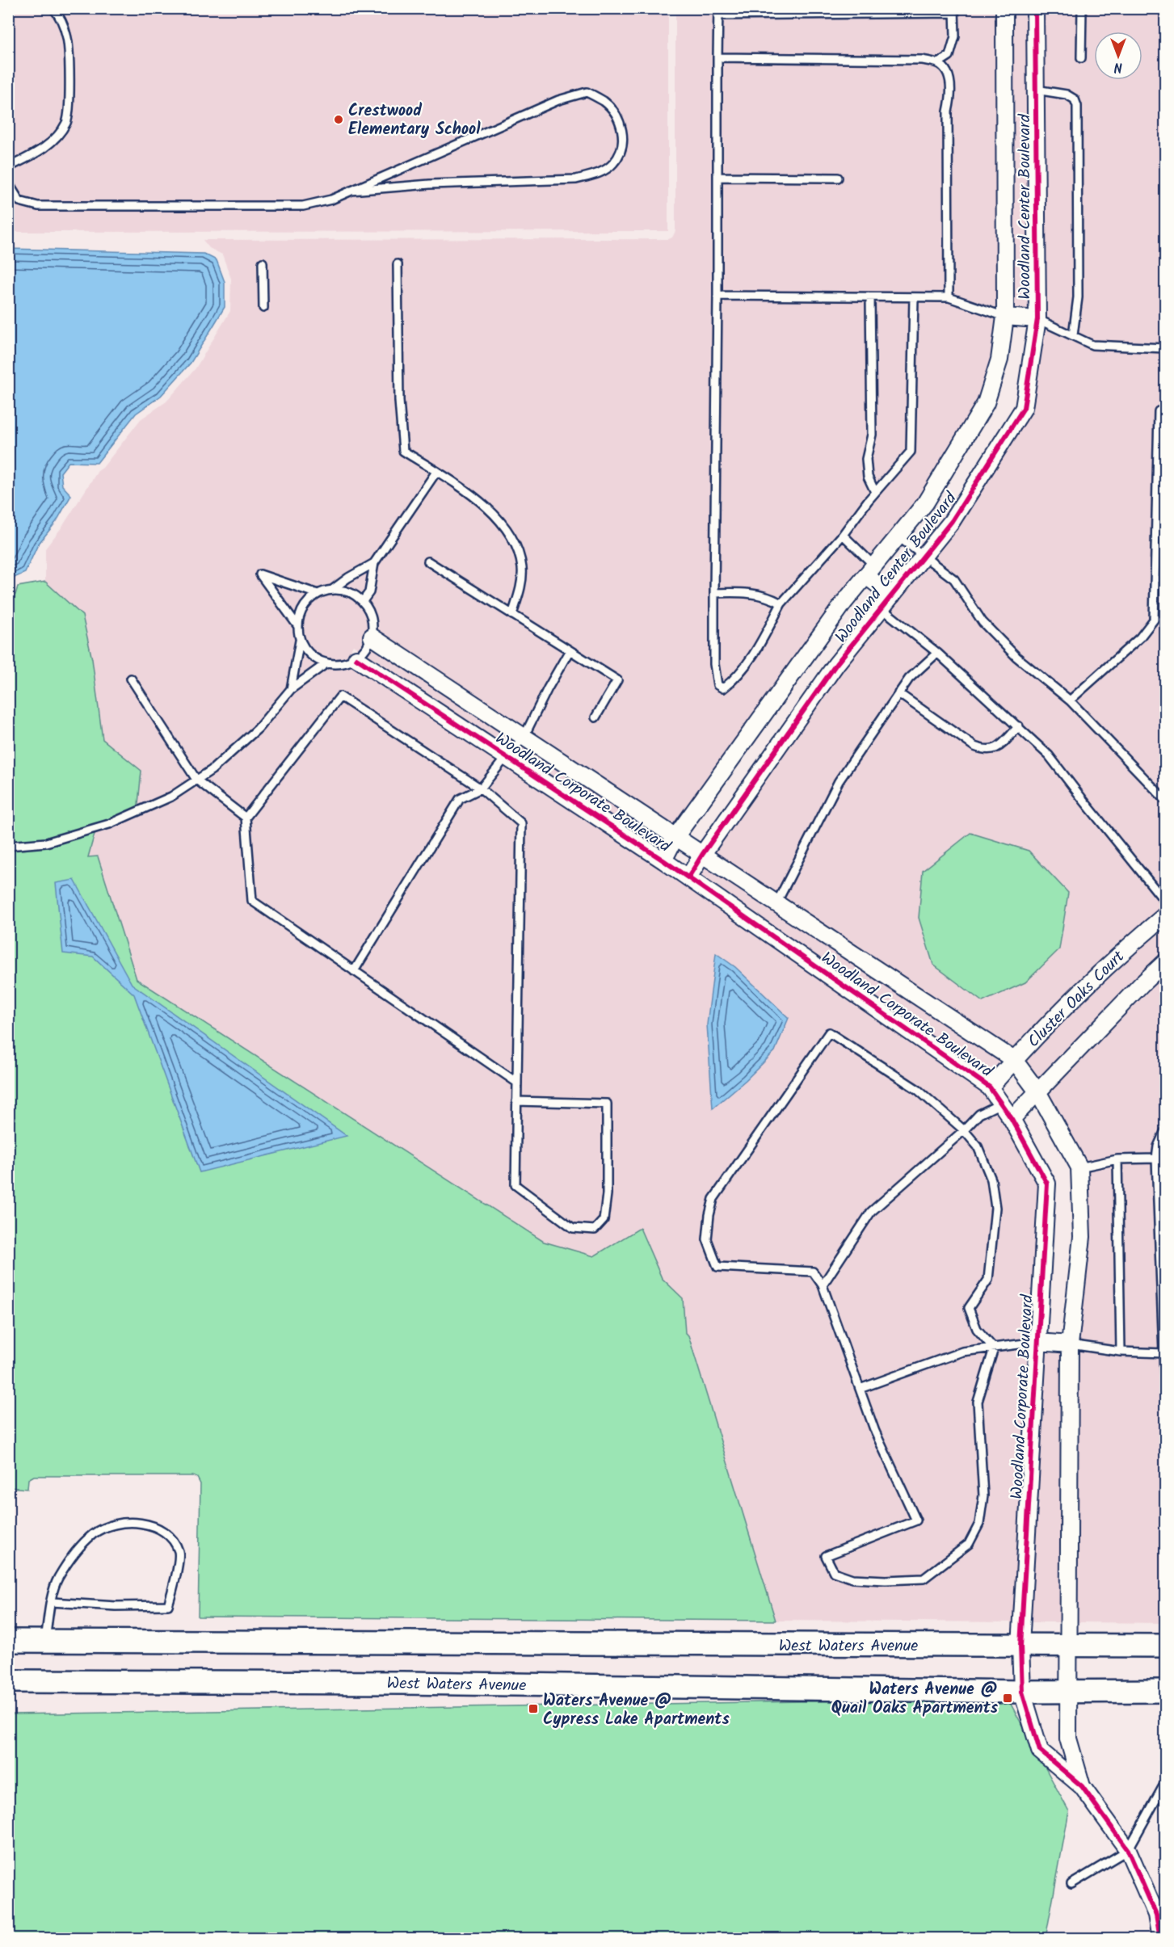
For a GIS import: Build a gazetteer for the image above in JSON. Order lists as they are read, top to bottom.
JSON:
{
  "streets": {
    "main road": ["West Waters Avenue"],
    "street": ["Woodland Center Boulevard", "Woodland Corporate Boulevard", "Cluster Oaks Court"]
  },
  "crossings": [
    ["Woodland Center Boulevard", "Woodland Corporate Boulevard"],
    ["Woodland Corporate Boulevard", "Cluster Oaks Court"],
    ["Woodland Corporate Boulevard", "West Waters Avenue"]
  ],
  "places": {
    "other": ["Crestwood Elementary School"],
    "transit": ["Waters Avenue @ Quail Oaks Apartments", "Waters Avenue @ Cypress Lake Apartments"]
  },
  "north": "bottom"
}
